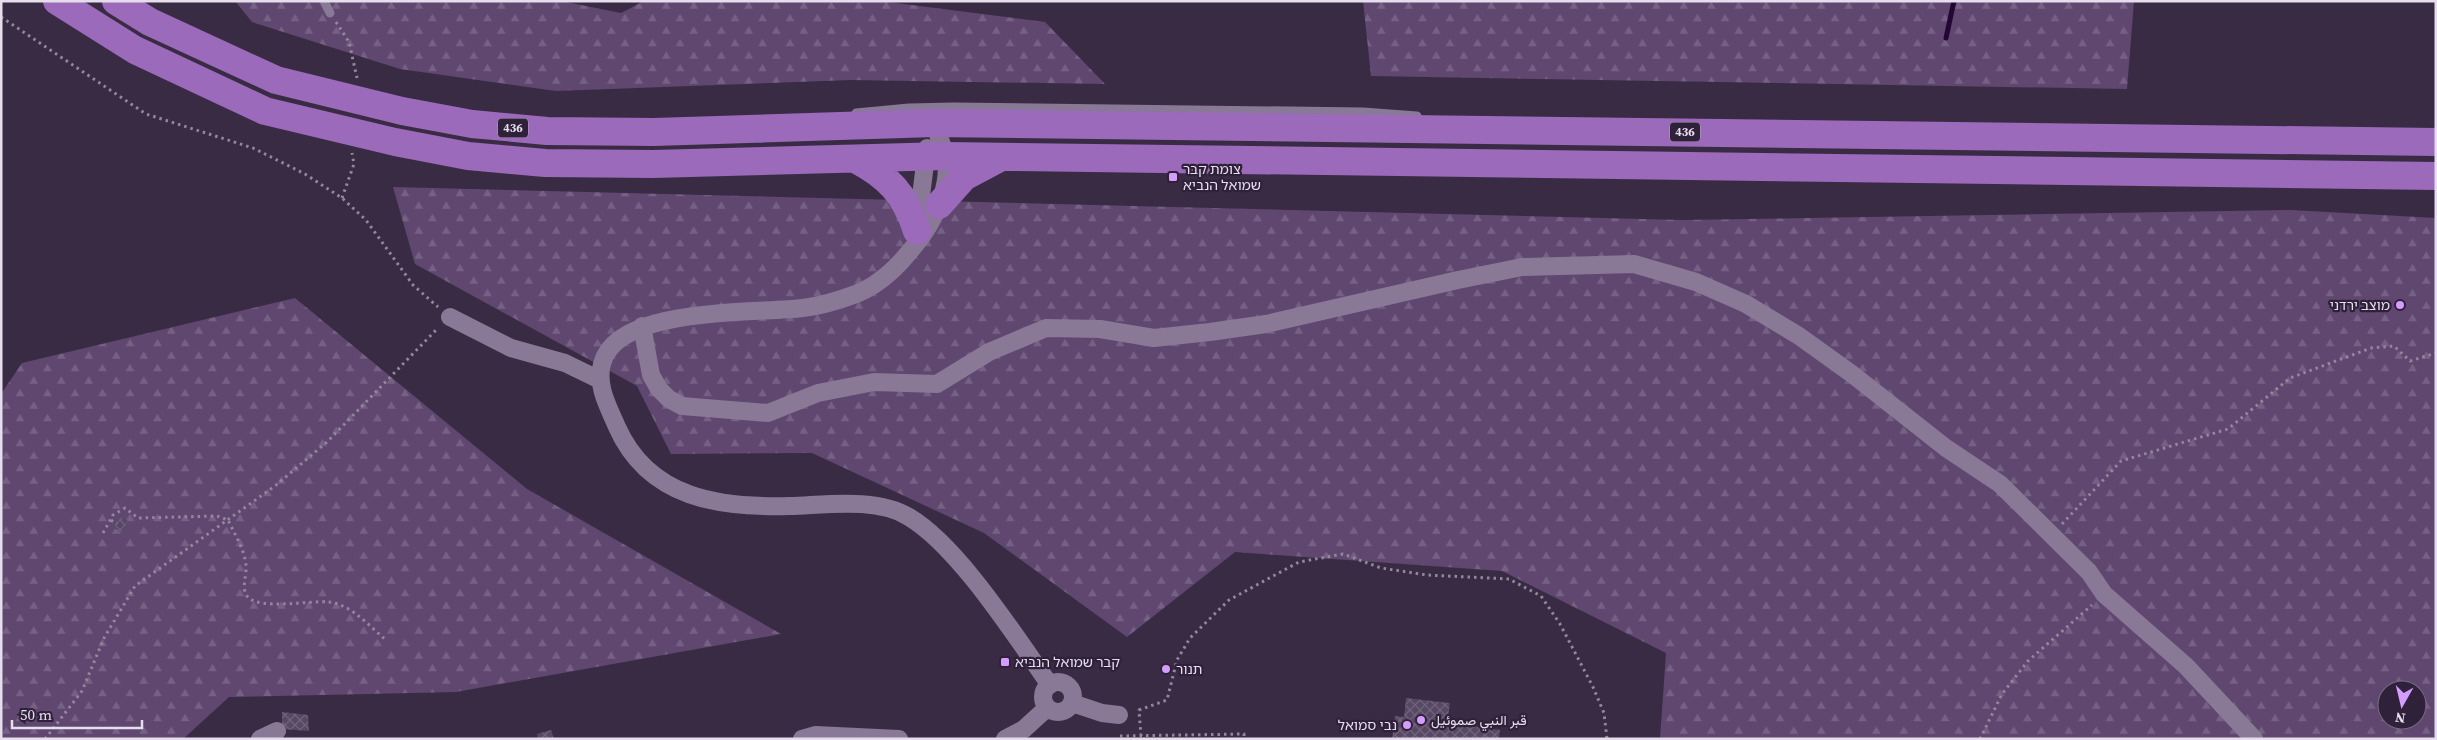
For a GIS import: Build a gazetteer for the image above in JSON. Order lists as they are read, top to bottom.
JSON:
{
  "streets": {
    "main road": ["436"]
  },
  "places": {
    "transit": ["צומת קבר שמואל הנביא", "קבר שמואל הנביא"],
    "other": [
      "מוצב ירדני",
      "תנור",
      "قبر النبي صموئيل",
      "נבי סמואל"
    ]
  },
  "scale_bar": "50 m",
  "north": "bottom"
}
